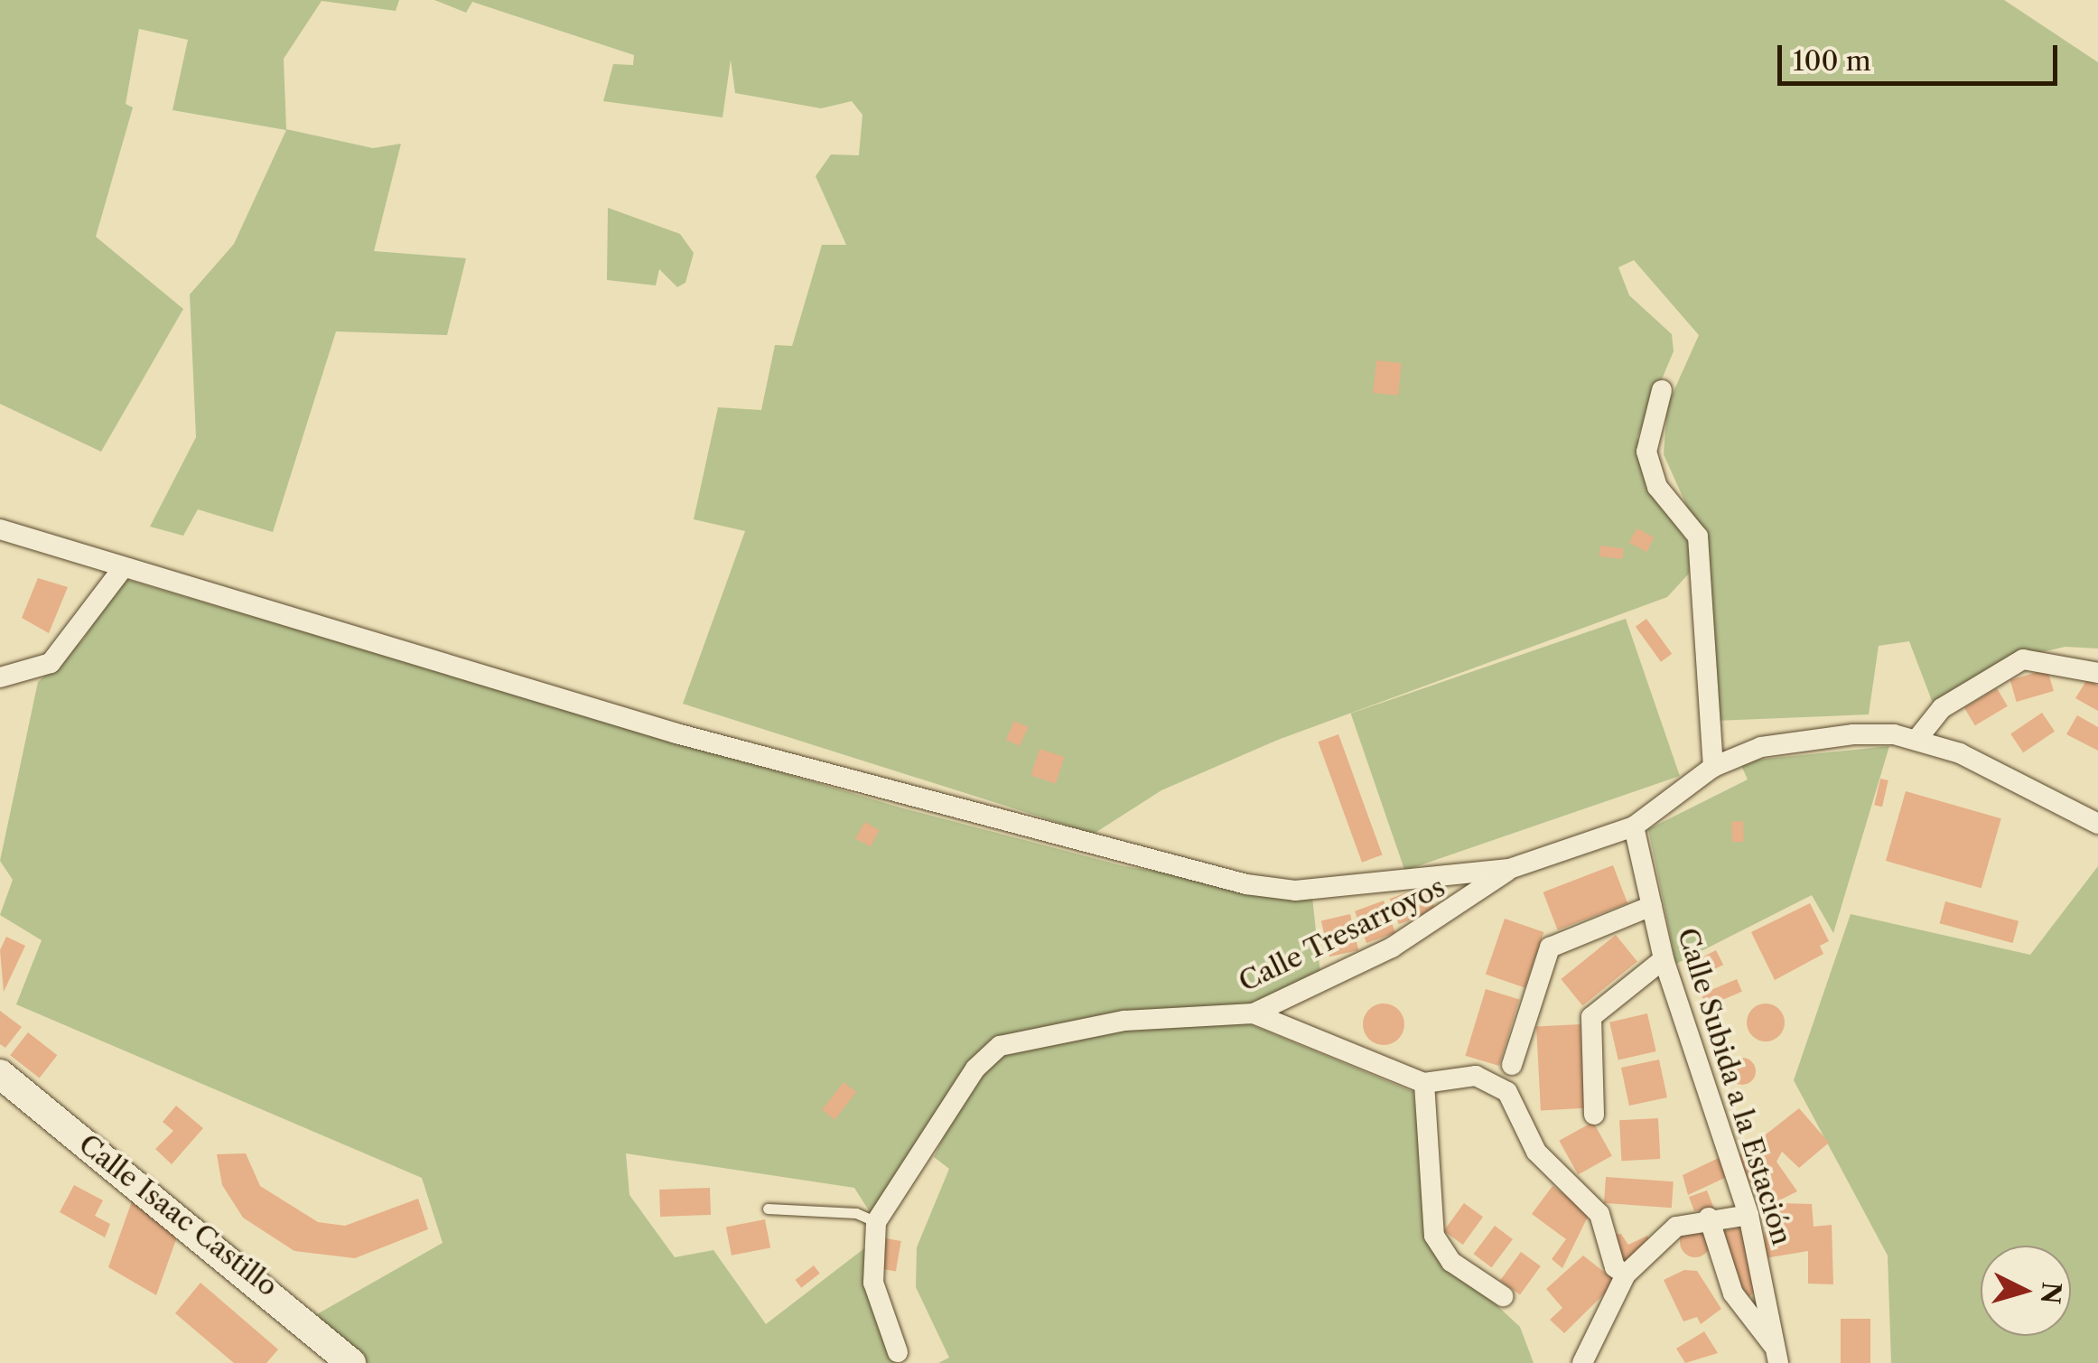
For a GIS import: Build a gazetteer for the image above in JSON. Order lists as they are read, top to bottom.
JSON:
{
  "streets": {
    "street": ["Calle Tresarroyos", "Calle Subida a la Estación", "Calle Isaac Castillo"]
  },
  "scale_bar": "100 m",
  "north": "right"
}
